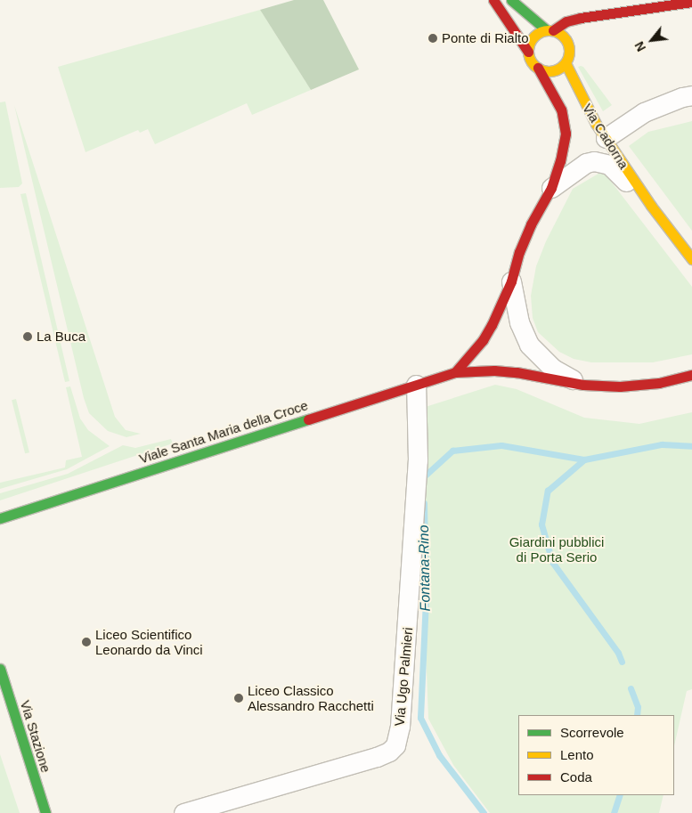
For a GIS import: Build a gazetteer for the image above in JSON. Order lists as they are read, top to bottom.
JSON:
{
  "streets": {
    "street": [
      "Via Cadorna",
      "Viale Santa Maria della Croce",
      "Via Ugo Palmieri",
      "Via Stazione"
    ]
  },
  "crossings": [
    ["Viale Santa Maria della Croce", "Via Ugo Palmieri"]
  ],
  "water": ["Fontana-Rino"],
  "parks": ["Giardini pubblici di Porta Serio"],
  "places": [
    "Ponte di Rialto",
    "La Buca",
    "Liceo Scientifico Leonardo da Vinci",
    "Liceo Classico Alessandro Racchetti"
  ],
  "legend": ["Scorrevole", "Lento", "Coda"],
  "north": "bottom left"
}
